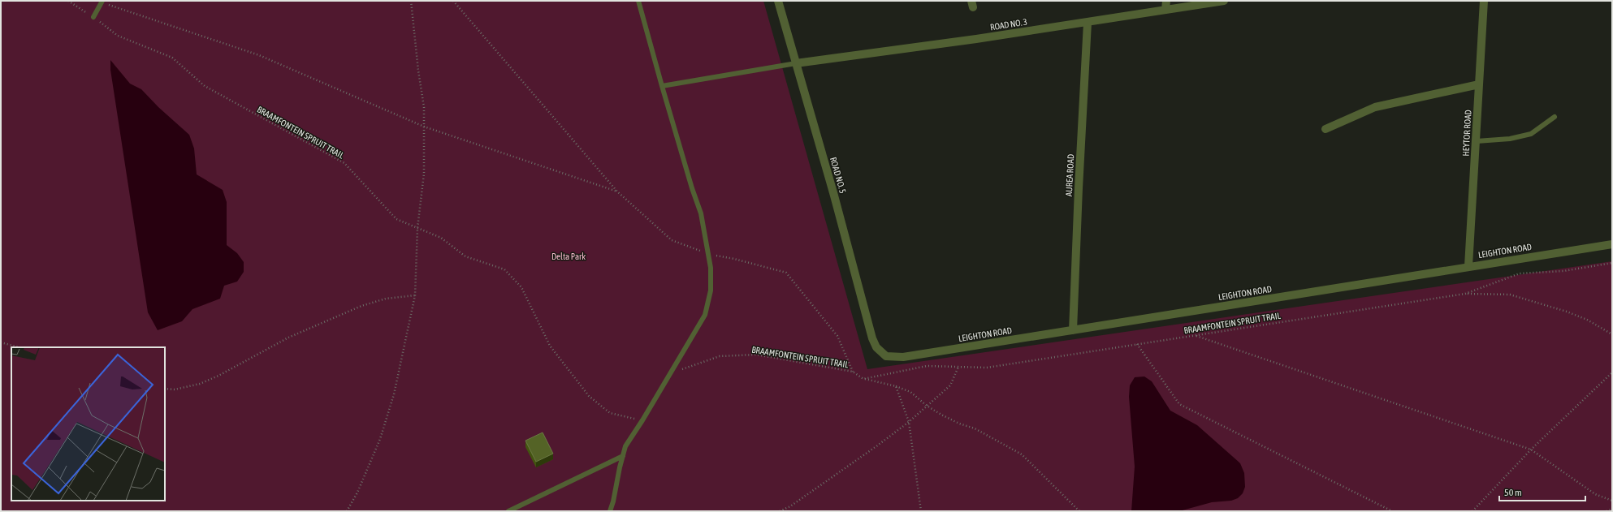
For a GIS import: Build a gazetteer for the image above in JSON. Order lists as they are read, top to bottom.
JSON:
{
  "streets": {
    "street": [
      "ROAD NO. 3",
      "HEYTOR ROAD",
      "ROAD NO. 5",
      "AUREA ROAD",
      "LEIGHTON ROAD"
    ],
    "path": ["BRAAMFONTEIN SPRUIT TRAIL"]
  },
  "crossings": [
    ["ROAD NO. 3", "ROAD NO. 5"],
    ["ROAD NO. 3", "AUREA ROAD"],
    ["HEYTOR ROAD", "LEIGHTON ROAD"],
    ["ROAD NO. 5", "LEIGHTON ROAD"],
    ["AUREA ROAD", "LEIGHTON ROAD"]
  ],
  "parks": ["Delta Park"],
  "scale_bar": "50 m"
}
